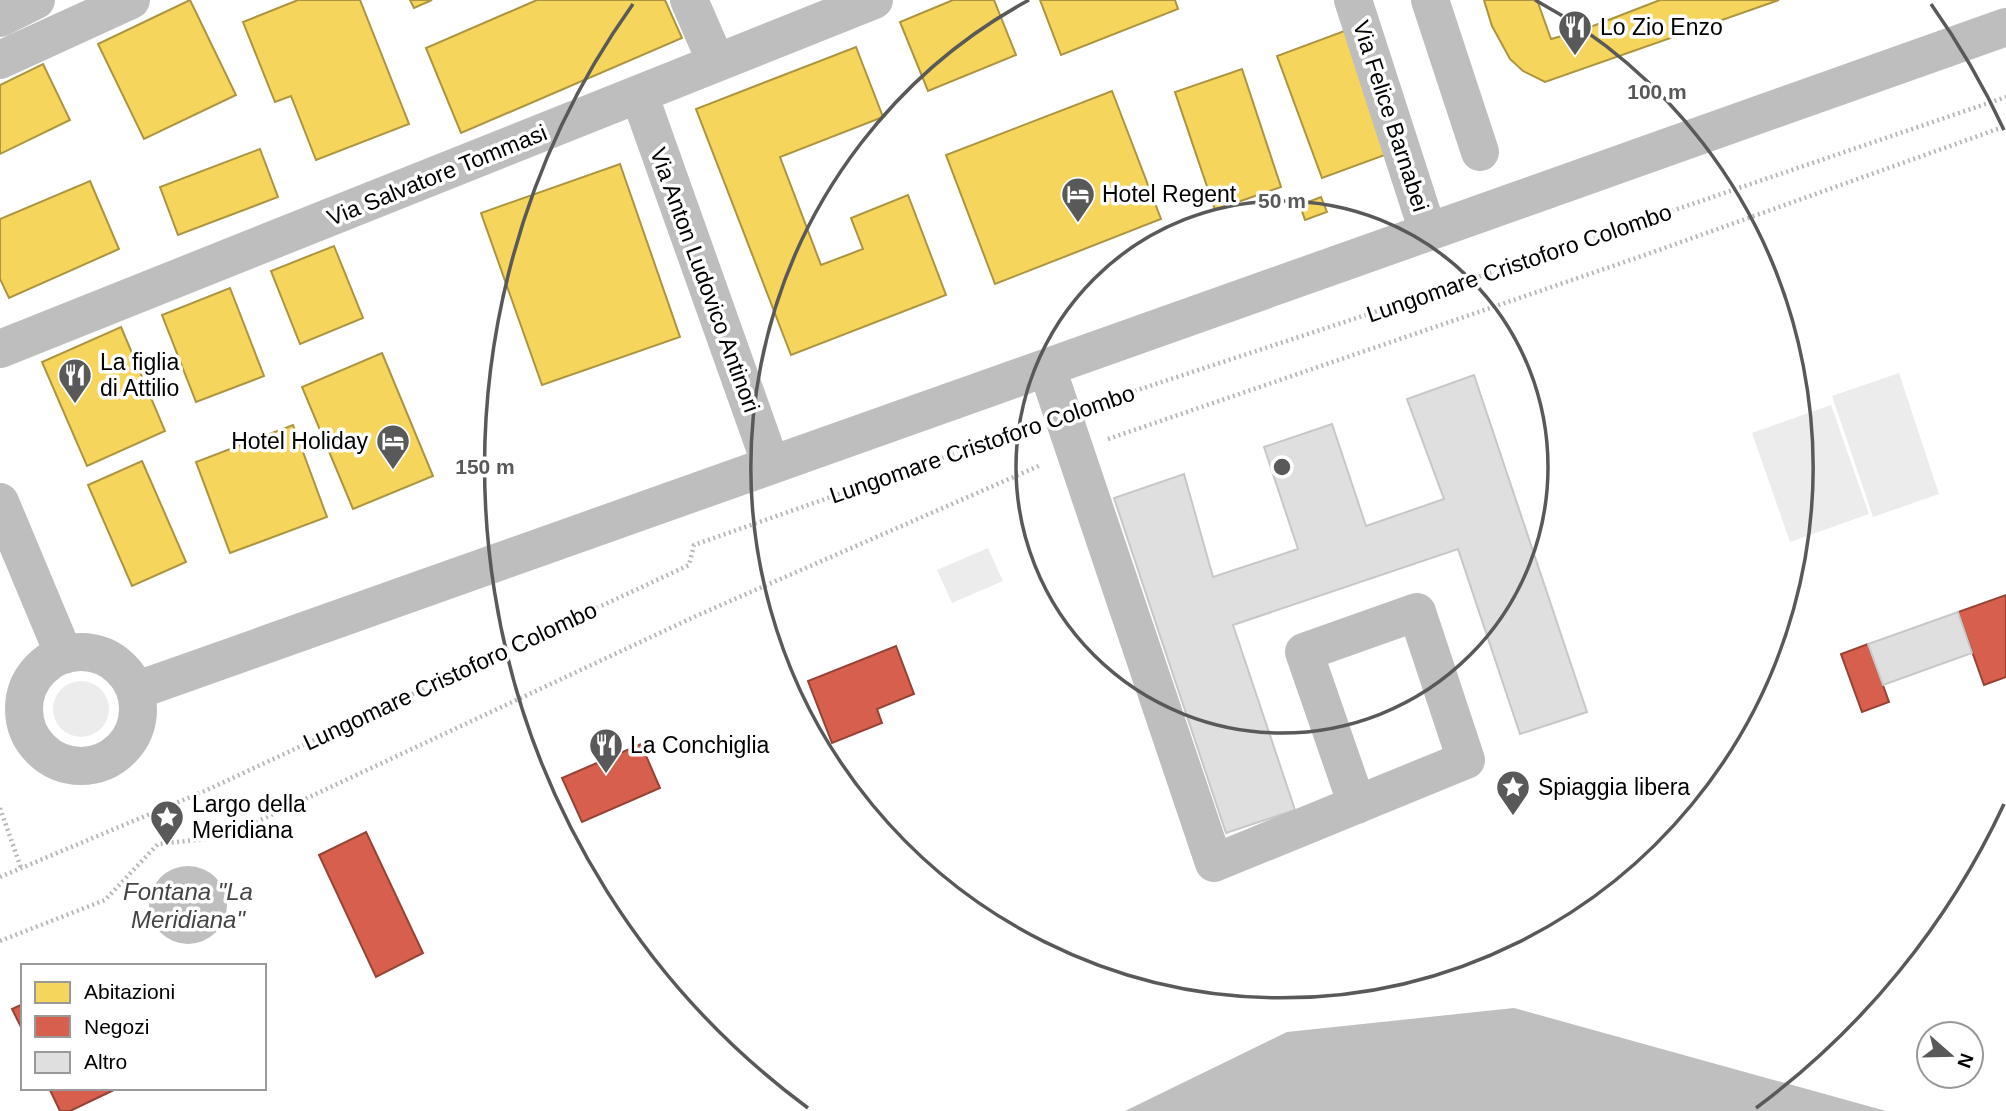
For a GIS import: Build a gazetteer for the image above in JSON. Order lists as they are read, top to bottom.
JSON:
{
  "streets": {
    "street": ["Via Felice Barnabei", "Via Salvatore Tommasi", "Via Anton Ludovico Antinori"],
    "path": ["Lungomare Cristoforo Colombo"]
  },
  "crossings": [
    ["Via Salvatore Tommasi", "Via Anton Ludovico Antinori"]
  ],
  "water": ["Fontana \"La Meridiana\""],
  "places": {
    "restaurant": ["Lo Zio Enzo", "La figlia di Attilio", "La Conchiglia"],
    "hotel": ["Hotel Regent", "Hotel Holiday"],
    "place": ["Spiaggia libera", "Largo della Meridiana"]
  },
  "legend": ["Abitazioni", "Negozi", "Altro"],
  "north": "right",
  "rings": ["100 m", "50 m", "150 m"]
}
